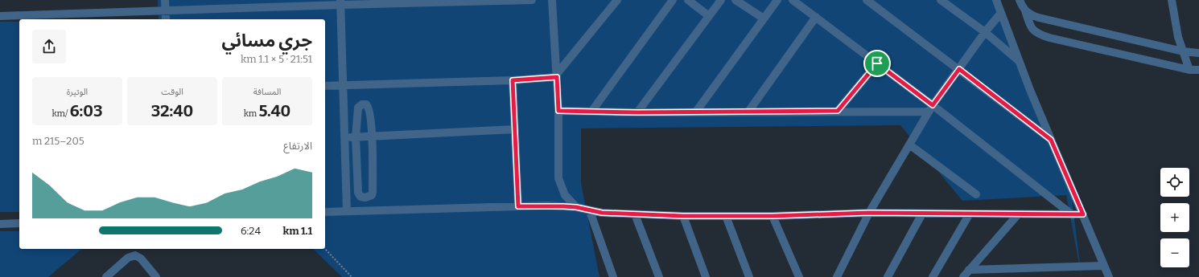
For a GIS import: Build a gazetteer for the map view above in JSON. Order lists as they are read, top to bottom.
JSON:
{
  "page": {
    "heading": ["جري مسائي", "21:51 · 5 × 1.1 km"],
    "stats": [
      ["المسافة", "5.40 km"],
      ["الوقت", "32:40"],
      ["الوتيرة", "6:03 /km"]
    ],
    "chart": ["الارتفاع", "205–215 m"],
    "map_buttons": ["+", "−"],
    "list": [
      {
        "name": "1.1 km",
        "note": "6:24"
      }
    ]
  }
}
